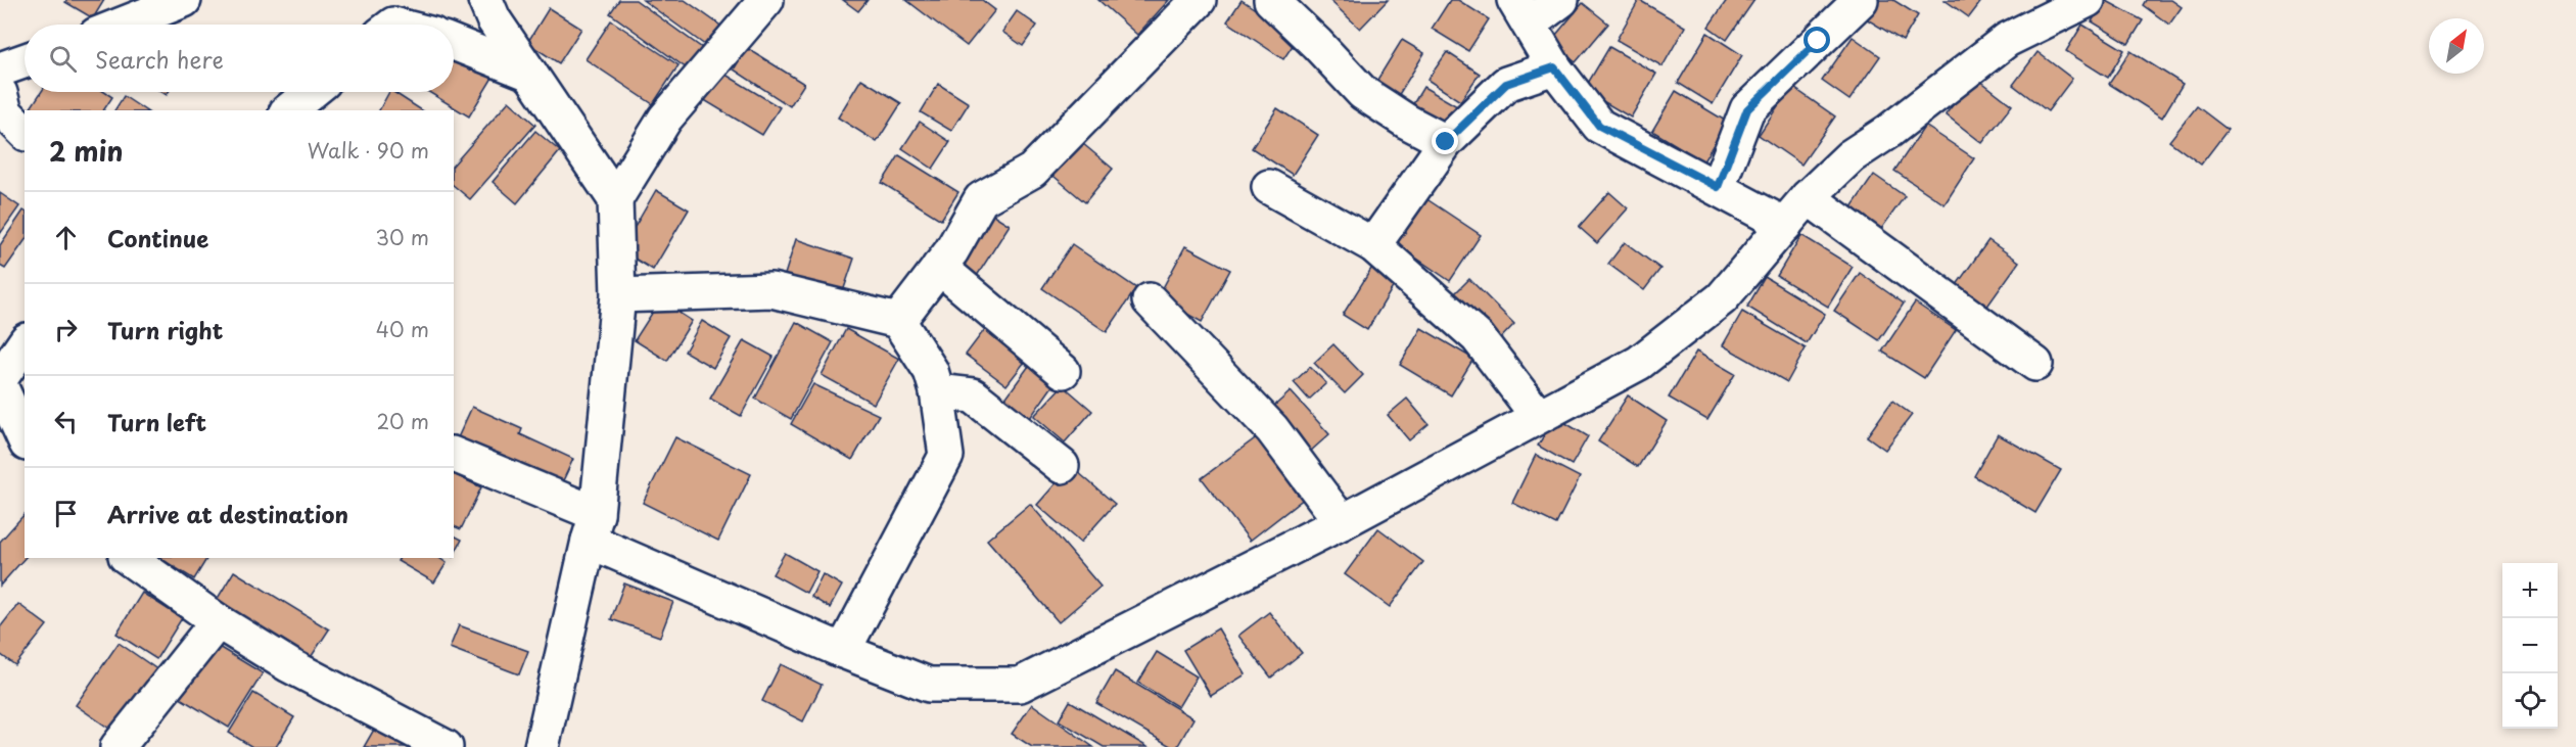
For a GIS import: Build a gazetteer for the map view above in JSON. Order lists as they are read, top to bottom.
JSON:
{
  "north": "top right",
  "page": {
    "search": "Search here",
    "heading": ["2 min", "Walk · 90 m"],
    "list": [
      ["Continue", "30 m"],
      ["Turn right", "40 m"],
      ["Turn left", "20 m"],
      "Arrive at destination"
    ],
    "map_buttons": ["+", "−"]
  }
}
